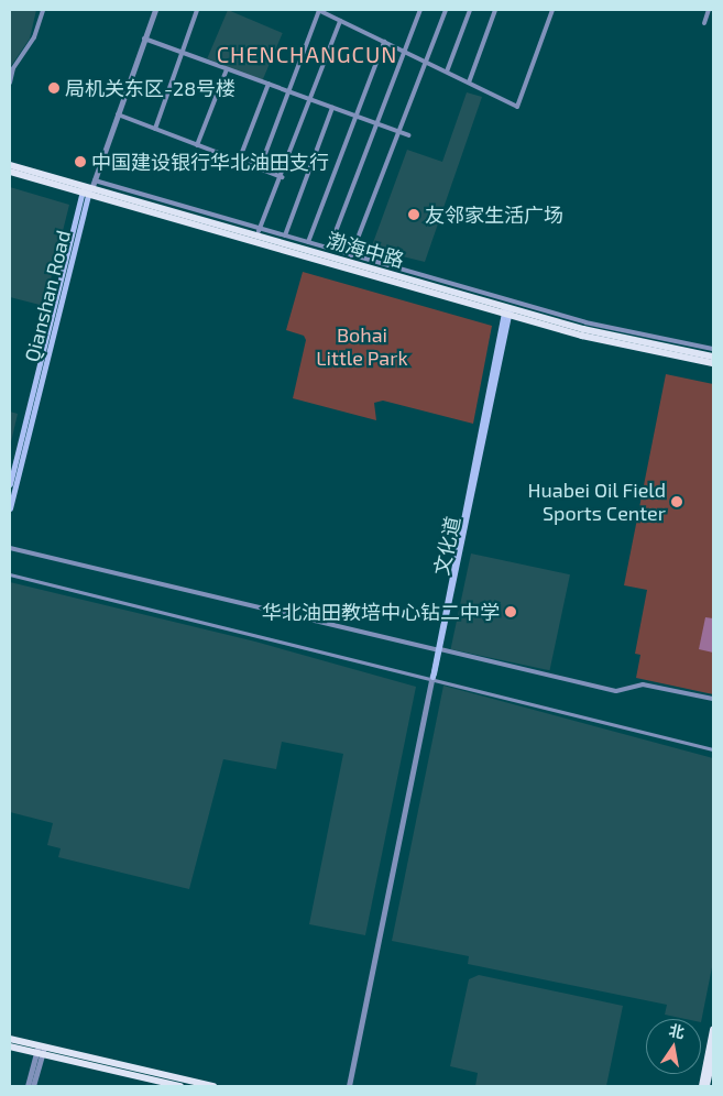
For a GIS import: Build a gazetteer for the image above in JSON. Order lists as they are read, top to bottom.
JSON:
{
  "streets": {
    "main road": ["渤海中路", "Qianshan Road", "文化道"]
  },
  "crossings": [
    ["渤海中路", "Qianshan Road"],
    ["渤海中路", "文化道"]
  ],
  "districts": ["CHENCHANGCUN"],
  "parks": ["Bohai Little Park"],
  "places": [
    "局机关东区-28号楼",
    "中国建设银行华北油田支行",
    "友邻家生活广场",
    "Huabei Oil Field Sports Center",
    "华北油田教培中心钻二中学"
  ],
  "north": "top"
}
